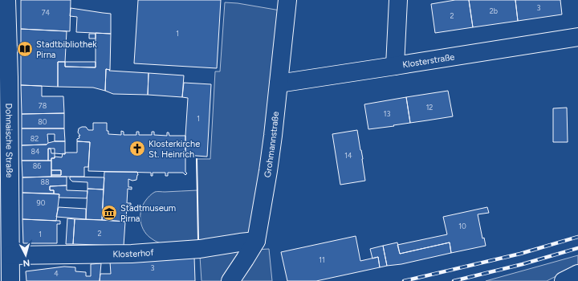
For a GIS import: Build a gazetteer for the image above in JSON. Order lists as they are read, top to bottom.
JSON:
{
  "streets": {
    "street": [
      "Klosterstraße",
      "Dohnaische Straße",
      "Grohmannstraße",
      "Klosterhof"
    ]
  },
  "crossings": [
    ["Klosterstraße", "Grohmannstraße"],
    ["Dohnaische Straße", "Klosterhof"],
    ["Grohmannstraße", "Klosterhof"]
  ],
  "places": {
    "library": ["Stadtbibliothek Pirna"],
    "church": ["Klosterkirche St. Heinrich"],
    "museum": ["Stadtmuseum Pirna"]
  },
  "house_numbers": [
    "3",
    "2b",
    "74",
    "2",
    "1",
    "78",
    "12",
    "13",
    "1",
    "80",
    "82",
    "84",
    "14",
    "86",
    "88",
    "90",
    "10",
    "2",
    "1",
    "11",
    "3",
    "4"
  ],
  "north": "bottom"
}
